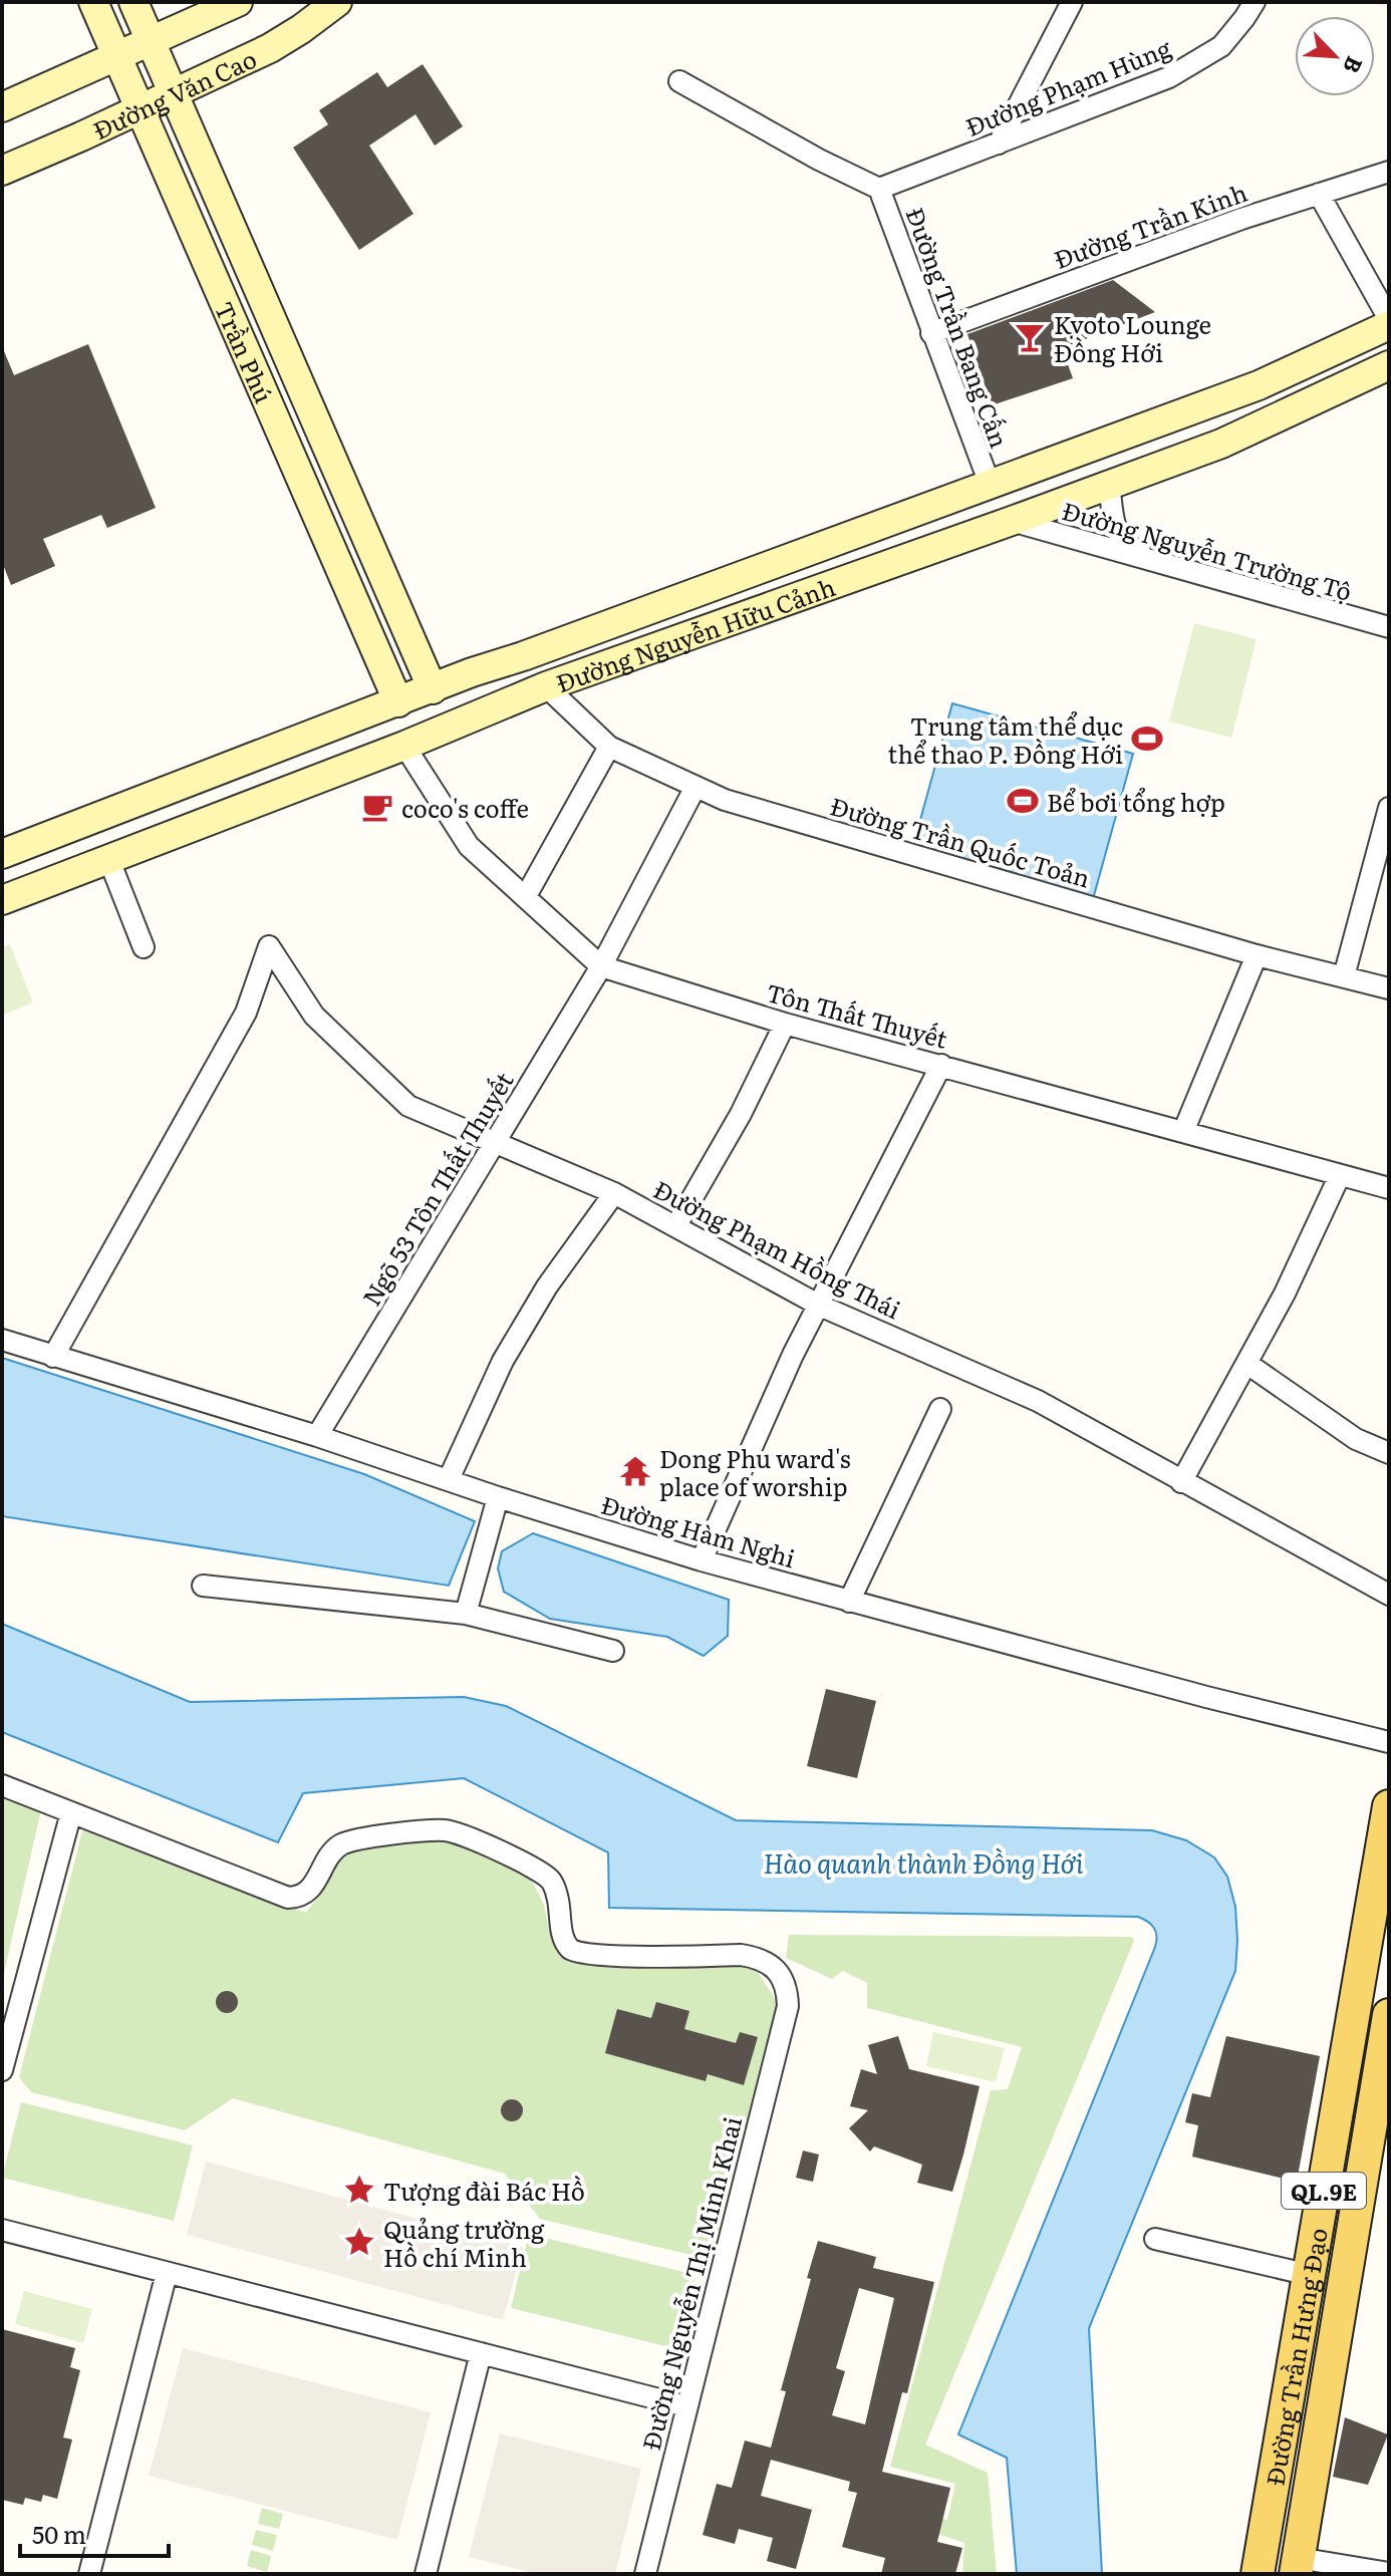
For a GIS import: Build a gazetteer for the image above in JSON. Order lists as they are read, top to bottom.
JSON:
{
  "streets": {
    "main road": [
      "Đường Văn Cao",
      "Trần Phú",
      "Đường Nguyễn Hữu Cảnh",
      "QL.9E",
      "Đường Trần Hưng Đạo"
    ],
    "street": [
      "Đường Phạm Hùng",
      "Đường Trần Kinh",
      "Đường Trần Bang Cấn",
      "Đường Nguyễn Trường Tộ",
      "Đường Trần Quốc Toản",
      "Tôn Thất Thuyết",
      "Ngõ 53 Tôn Thất Thuyết",
      "Đường Phạm Hồng Thái",
      "Đường Hàm Nghi",
      "Đường Nguyễn Thị Minh Khai"
    ]
  },
  "crossings": [
    ["Đường Phạm Hùng", "Đường Trần Bang Cấn"],
    ["Đường Văn Cao", "Trần Phú"],
    ["Đường Trần Kinh", "Đường Trần Bang Cấn"],
    ["Đường Trần Bang Cấn", "Đường Nguyễn Hữu Cảnh"],
    ["Trần Phú", "Đường Nguyễn Hữu Cảnh"],
    ["Trần Phú", "Tôn Thất Thuyết"],
    ["Đường Nguyễn Trường Tộ", "Đường Nguyễn Hữu Cảnh"],
    ["Đường Nguyễn Hữu Cảnh", "Đường Trần Quốc Toản"],
    ["Đường Nguyễn Hữu Cảnh", "Tôn Thất Thuyết"],
    ["Đường Trần Quốc Toản", "Ngõ 53 Tôn Thất Thuyết"],
    ["Tôn Thất Thuyết", "Ngõ 53 Tôn Thất Thuyết"],
    ["Ngõ 53 Tôn Thất Thuyết", "Đường Phạm Hồng Thái"],
    ["Ngõ 53 Tôn Thất Thuyết", "Đường Hàm Nghi"],
    ["Đường Phạm Hồng Thái", "Đường Hàm Nghi"]
  ],
  "water": ["Hào quanh thành Đồng Hới"],
  "places": {
    "bar": ["Kyoto Lounge Đồng Hới"],
    "sports": ["Trung tâm thể dục thể thao P. Đồng Hới", "Bể bơi tổng hợp"],
    "cafe": ["coco's coffe"],
    "temple": ["Dong Phu ward's place of worship"],
    "place": ["Tượng đài Bác Hồ", "Quảng trường Hồ chí Minh"]
  },
  "scale_bar": "50 m",
  "north": "bottom right"
}
